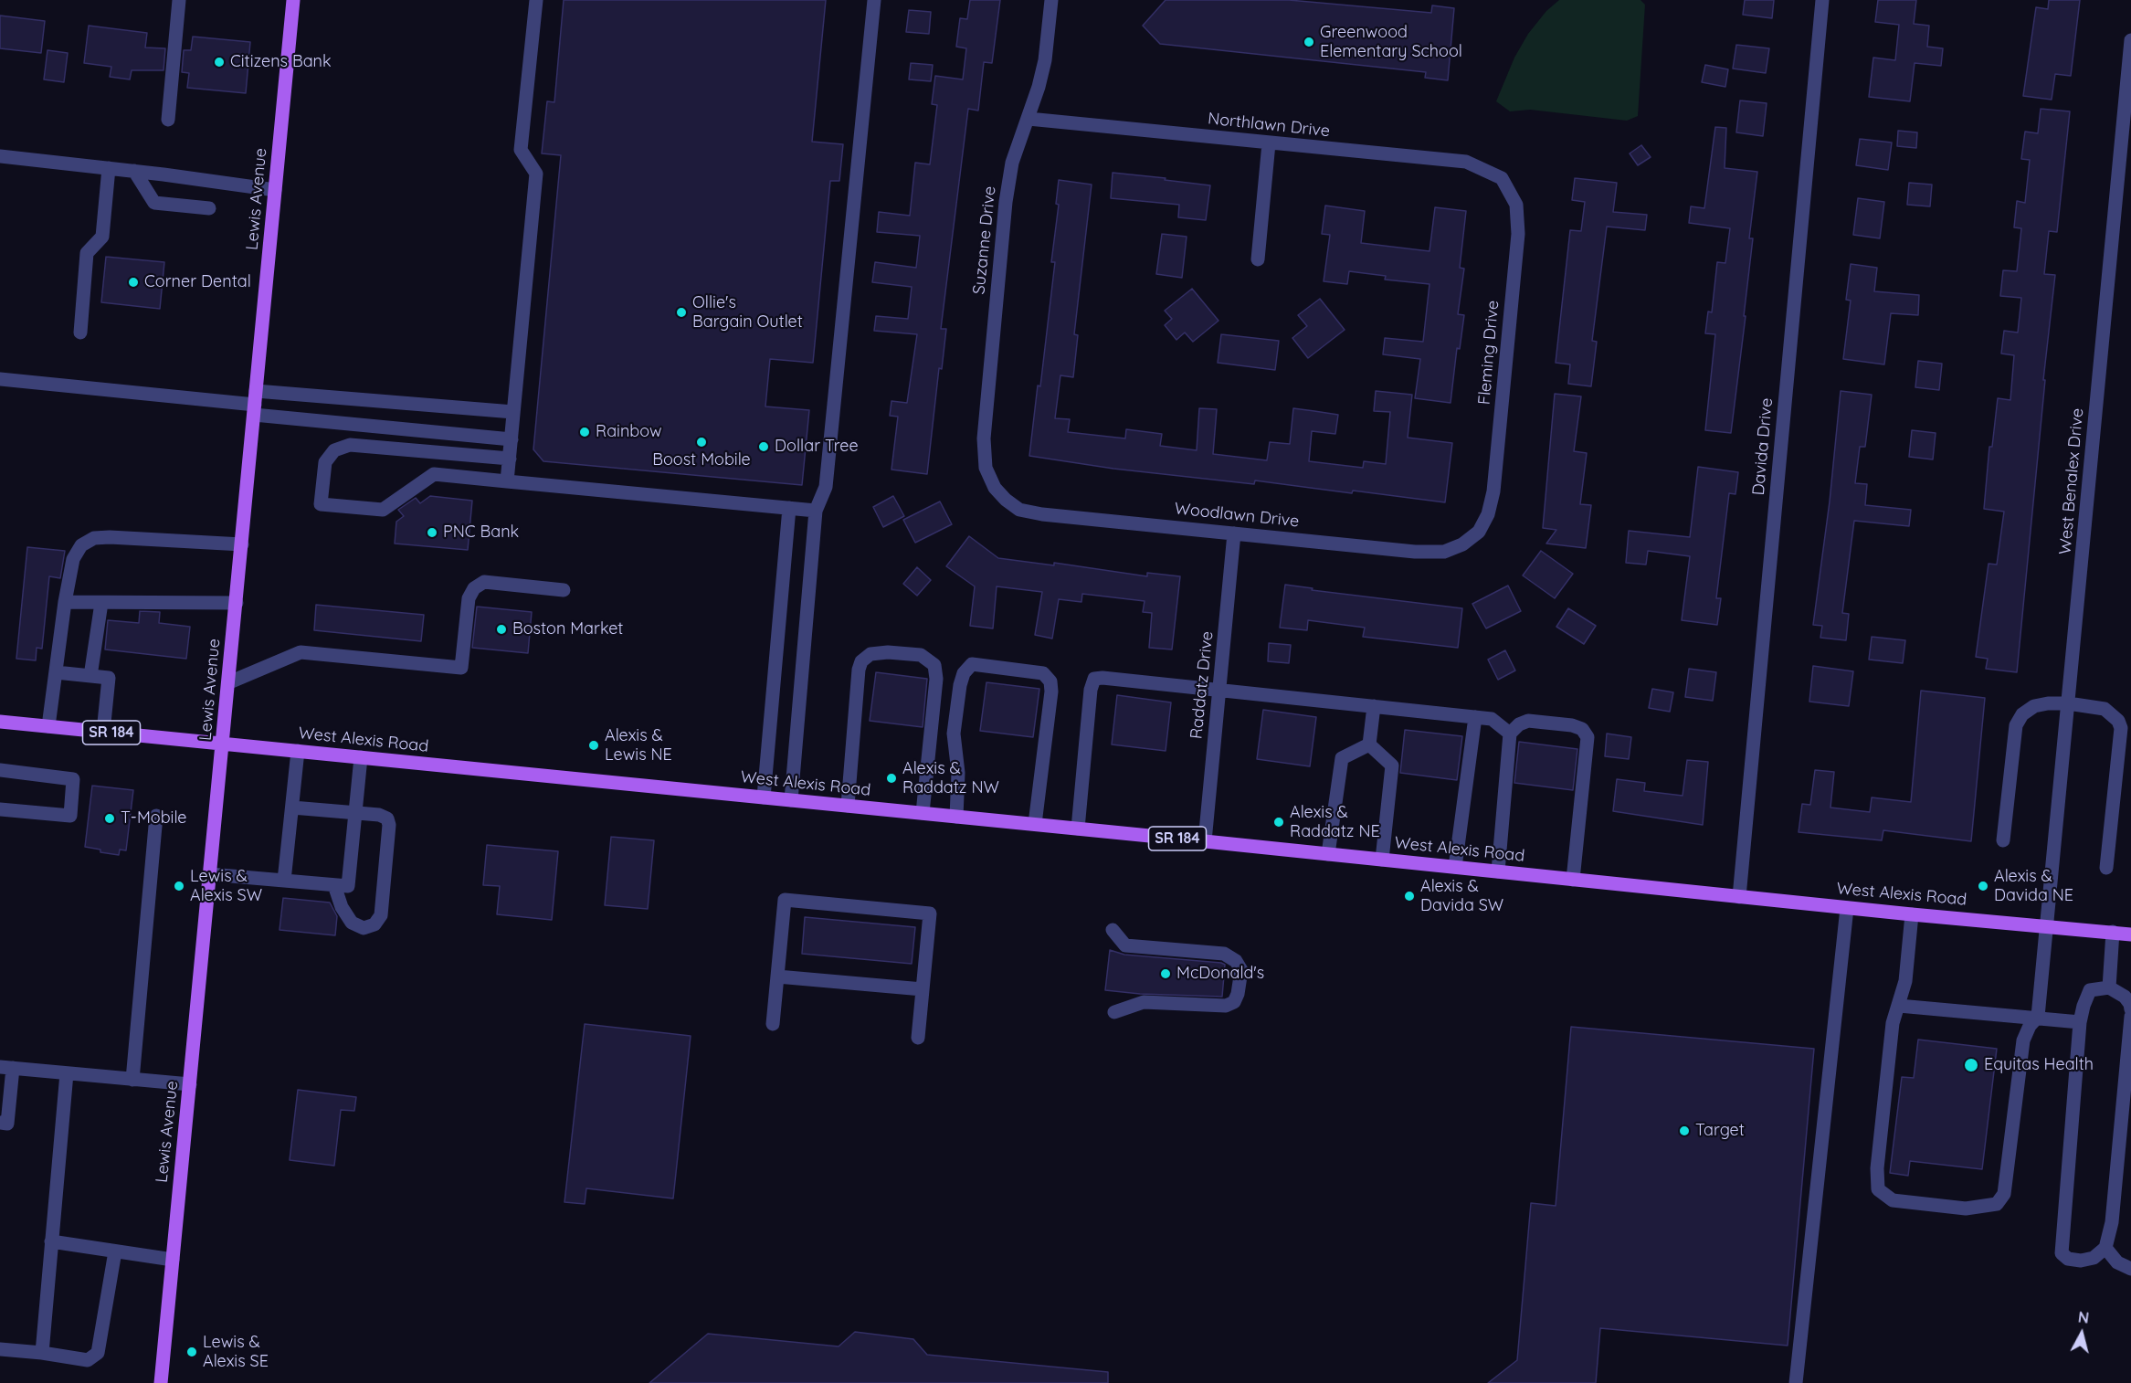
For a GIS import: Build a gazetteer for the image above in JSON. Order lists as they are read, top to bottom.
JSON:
{
  "streets": {
    "main road": ["Lewis Avenue", "SR 184", "West Alexis Road"],
    "street": [
      "Northlawn Drive",
      "Suzanne Drive",
      "Fleming Drive",
      "Davida Drive",
      "West Benalex Drive",
      "Woodlawn Drive",
      "Raddatz Drive"
    ]
  },
  "crossings": [
    ["Northlawn Drive", "Suzanne Drive"],
    ["Northlawn Drive", "Fleming Drive"],
    ["Lewis Avenue", "West Alexis Road"],
    ["Suzanne Drive", "Woodlawn Drive"],
    ["Fleming Drive", "Woodlawn Drive"],
    ["Davida Drive", "West Alexis Road"],
    ["West Benalex Drive", "West Alexis Road"],
    ["Woodlawn Drive", "Raddatz Drive"],
    ["Raddatz Drive", "West Alexis Road"]
  ],
  "places": [
    "Greenwood Elementary School",
    "Citizens Bank",
    "Corner Dental",
    "Ollie's Bargain Outlet",
    "Rainbow",
    "Boost Mobile",
    "Dollar Tree",
    "PNC Bank",
    "Boston Market",
    "Alexis & Lewis NE",
    "Alexis & Raddatz NW",
    "T-Mobile",
    "Alexis & Raddatz NE",
    "Lewis & Alexis SW",
    "Alexis & Davida NE",
    "Alexis & Davida SW",
    "McDonald's",
    "Equitas Health",
    "Target",
    "Lewis & Alexis SE"
  ],
  "north": "top"
}
